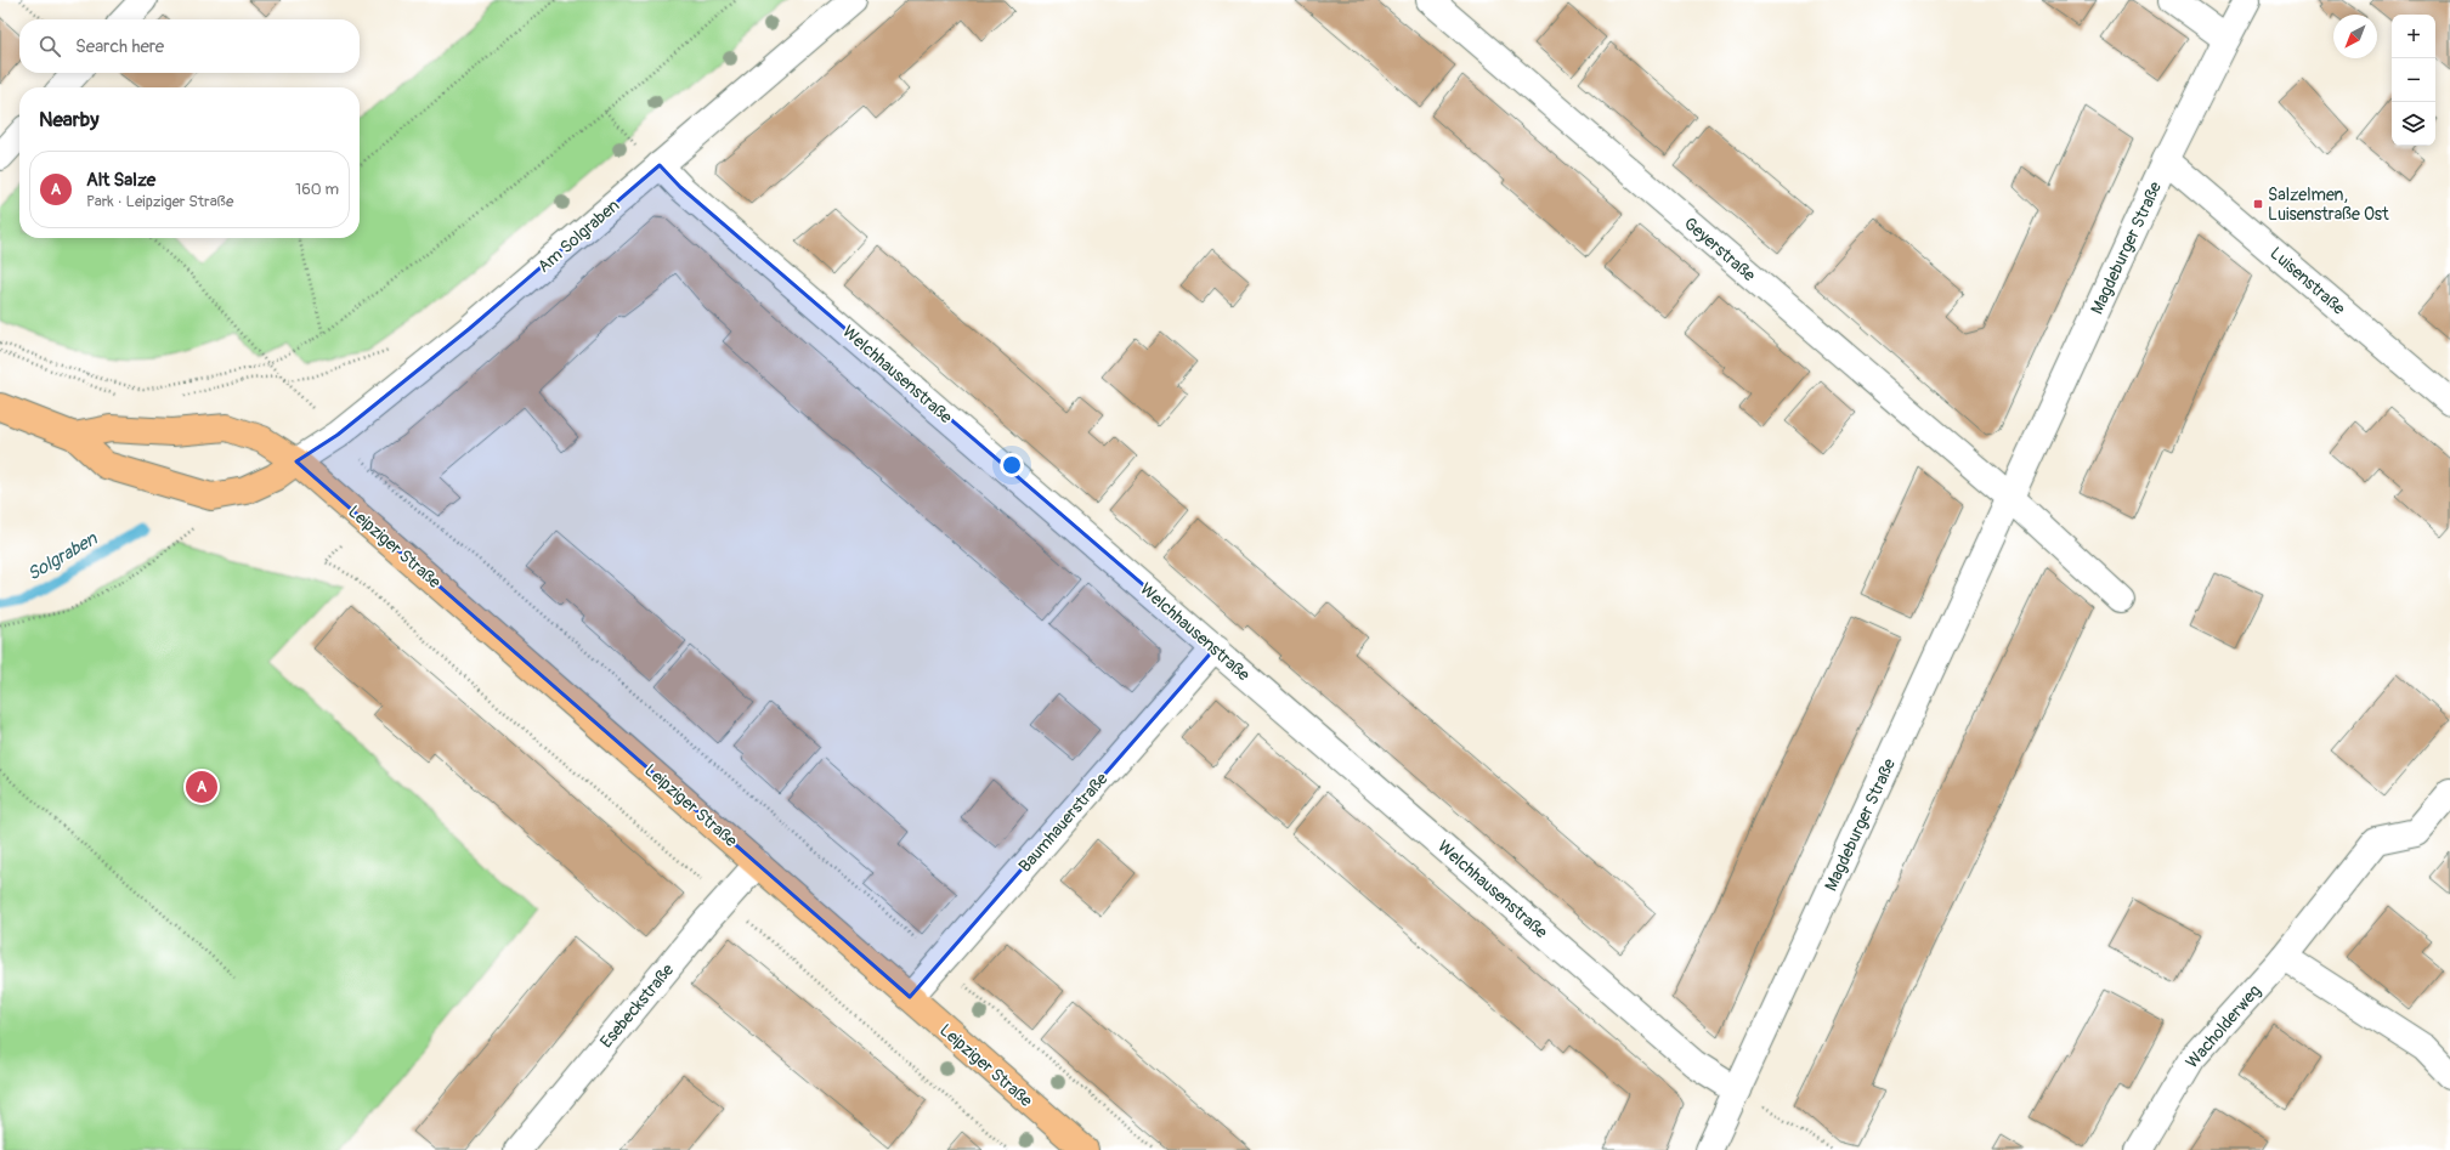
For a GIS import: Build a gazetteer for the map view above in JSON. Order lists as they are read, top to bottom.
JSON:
{
  "streets": {
    "main road": ["Leipziger Straße"],
    "street": [
      "Am Solgraben",
      "Magdeburger Straße",
      "Geyerstraße",
      "Luisenstraße",
      "Welchhausenstraße",
      "Baumhauerstraße",
      "Esebeckstraße",
      "Wacholderweg"
    ]
  },
  "crossings": [
    ["Am Solgraben", "Welchhausenstraße"],
    ["Am Solgraben", "Leipziger Straße"],
    ["Magdeburger Straße", "Geyerstraße"],
    ["Magdeburger Straße", "Luisenstraße"],
    ["Magdeburger Straße", "Welchhausenstraße"],
    ["Welchhausenstraße", "Baumhauerstraße"],
    ["Leipziger Straße", "Baumhauerstraße"],
    ["Leipziger Straße", "Esebeckstraße"]
  ],
  "water": ["Solgraben"],
  "places": {
    "transit": ["Salzelmen, Luisenstraße Ost"]
  },
  "north": "bottom left",
  "page": {
    "map_buttons": ["+", "−"],
    "search": "Search here",
    "heading": "Nearby",
    "list": [
      {
        "mark": "A",
        "name": "Alt Salze",
        "note": "Park · Leipziger Straße",
        "value": "160 m"
      }
    ],
    "pins": "A"
  }
}
